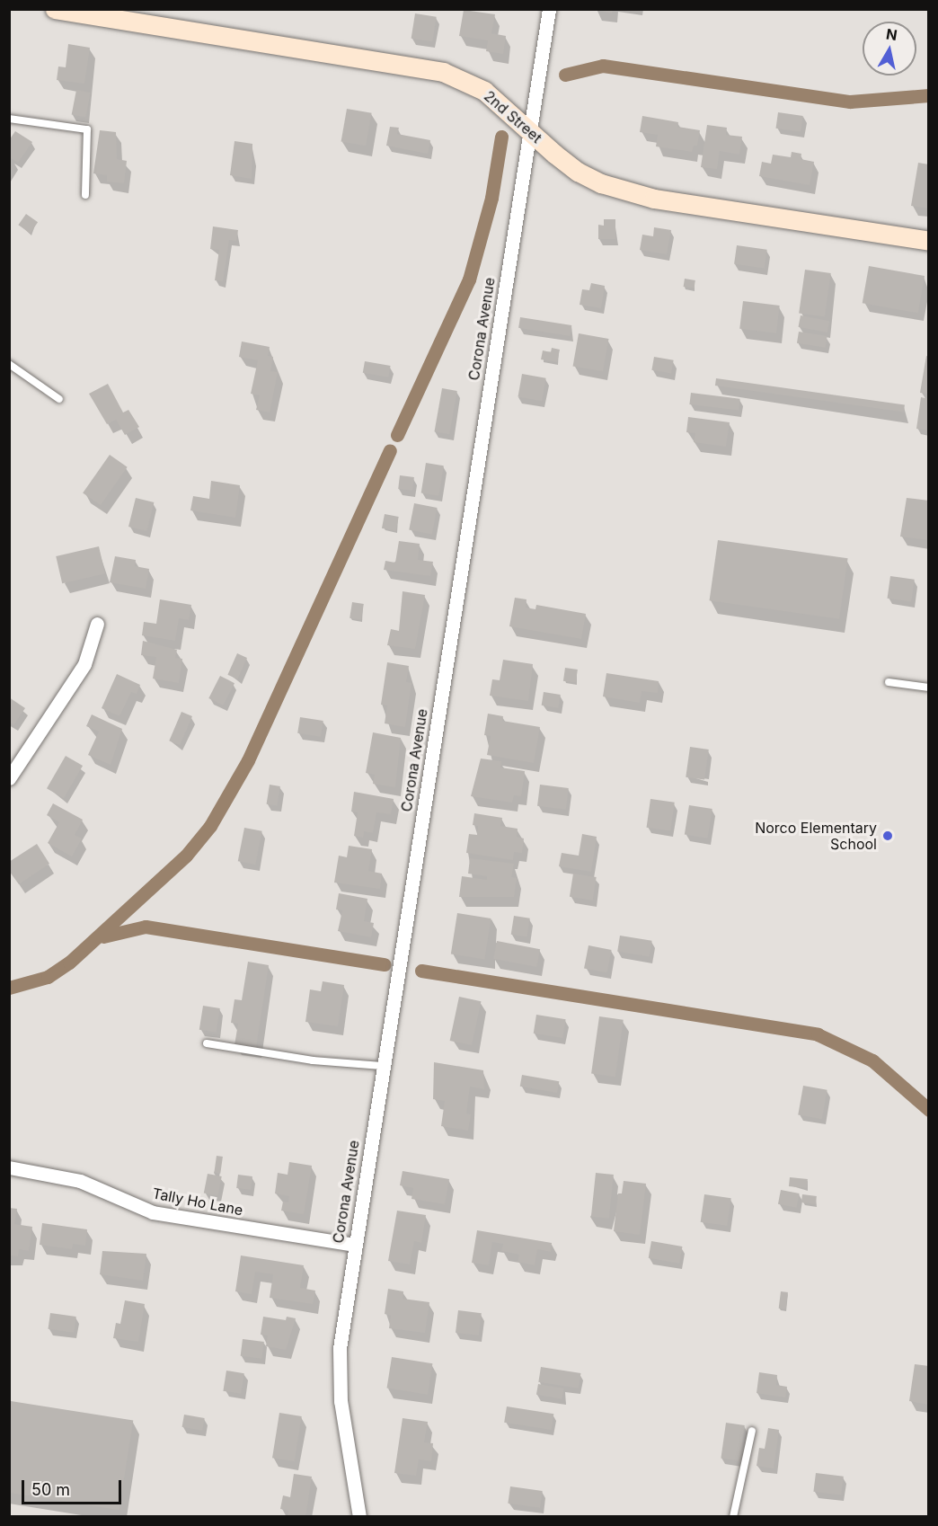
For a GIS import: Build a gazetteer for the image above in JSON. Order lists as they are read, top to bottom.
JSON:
{
  "streets": {
    "street": ["2nd Street", "Corona Avenue", "Tally Ho Lane"]
  },
  "crossings": [
    ["2nd Street", "Corona Avenue"],
    ["Corona Avenue", "Tally Ho Lane"]
  ],
  "places": ["Norco Elementary School"],
  "scale_bar": "50 m",
  "north": "top"
}
